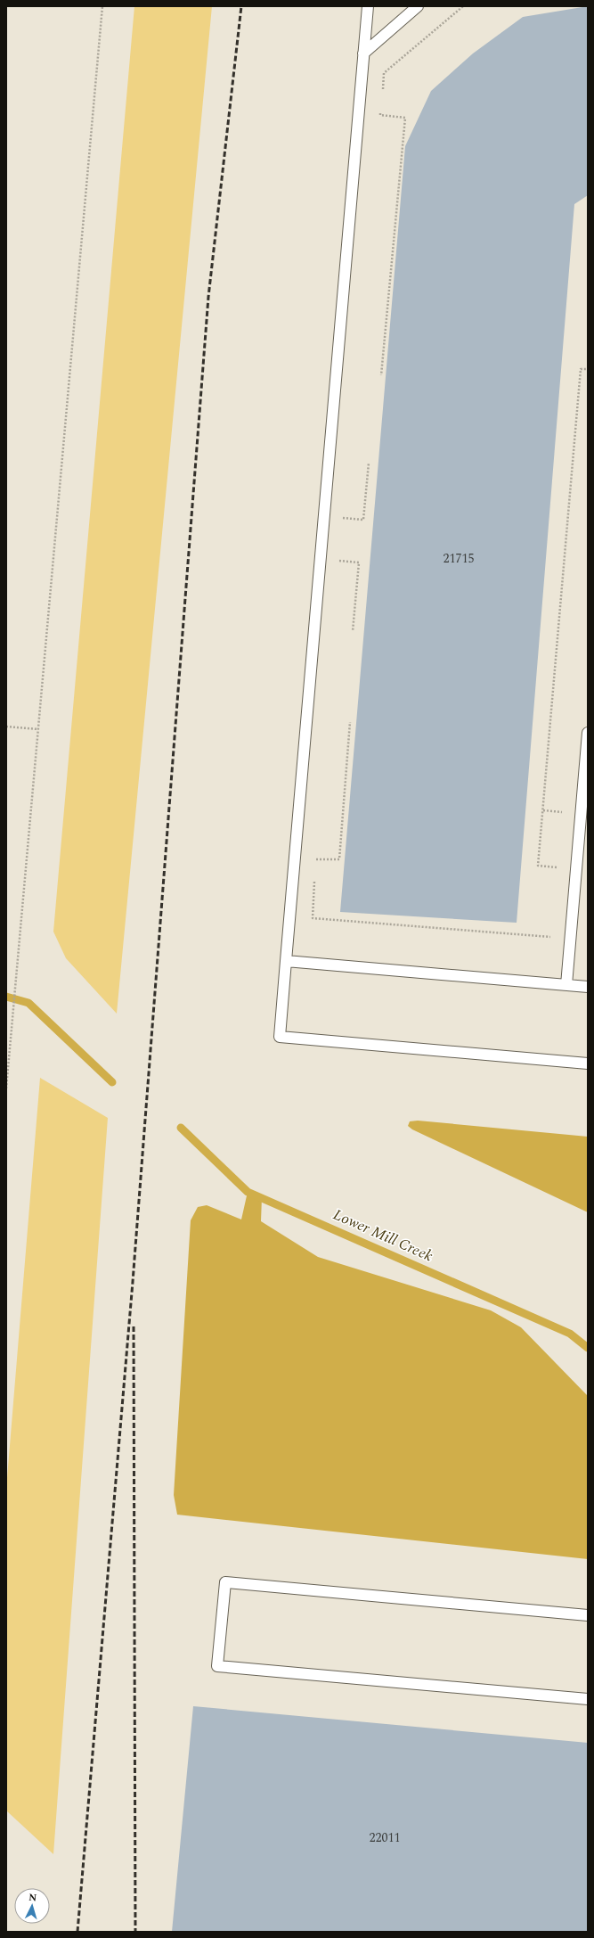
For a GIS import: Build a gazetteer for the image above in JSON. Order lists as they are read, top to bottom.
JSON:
{
  "water": ["Lower Mill Creek"],
  "house_numbers": ["21715", "22011"],
  "north": "top"
}
